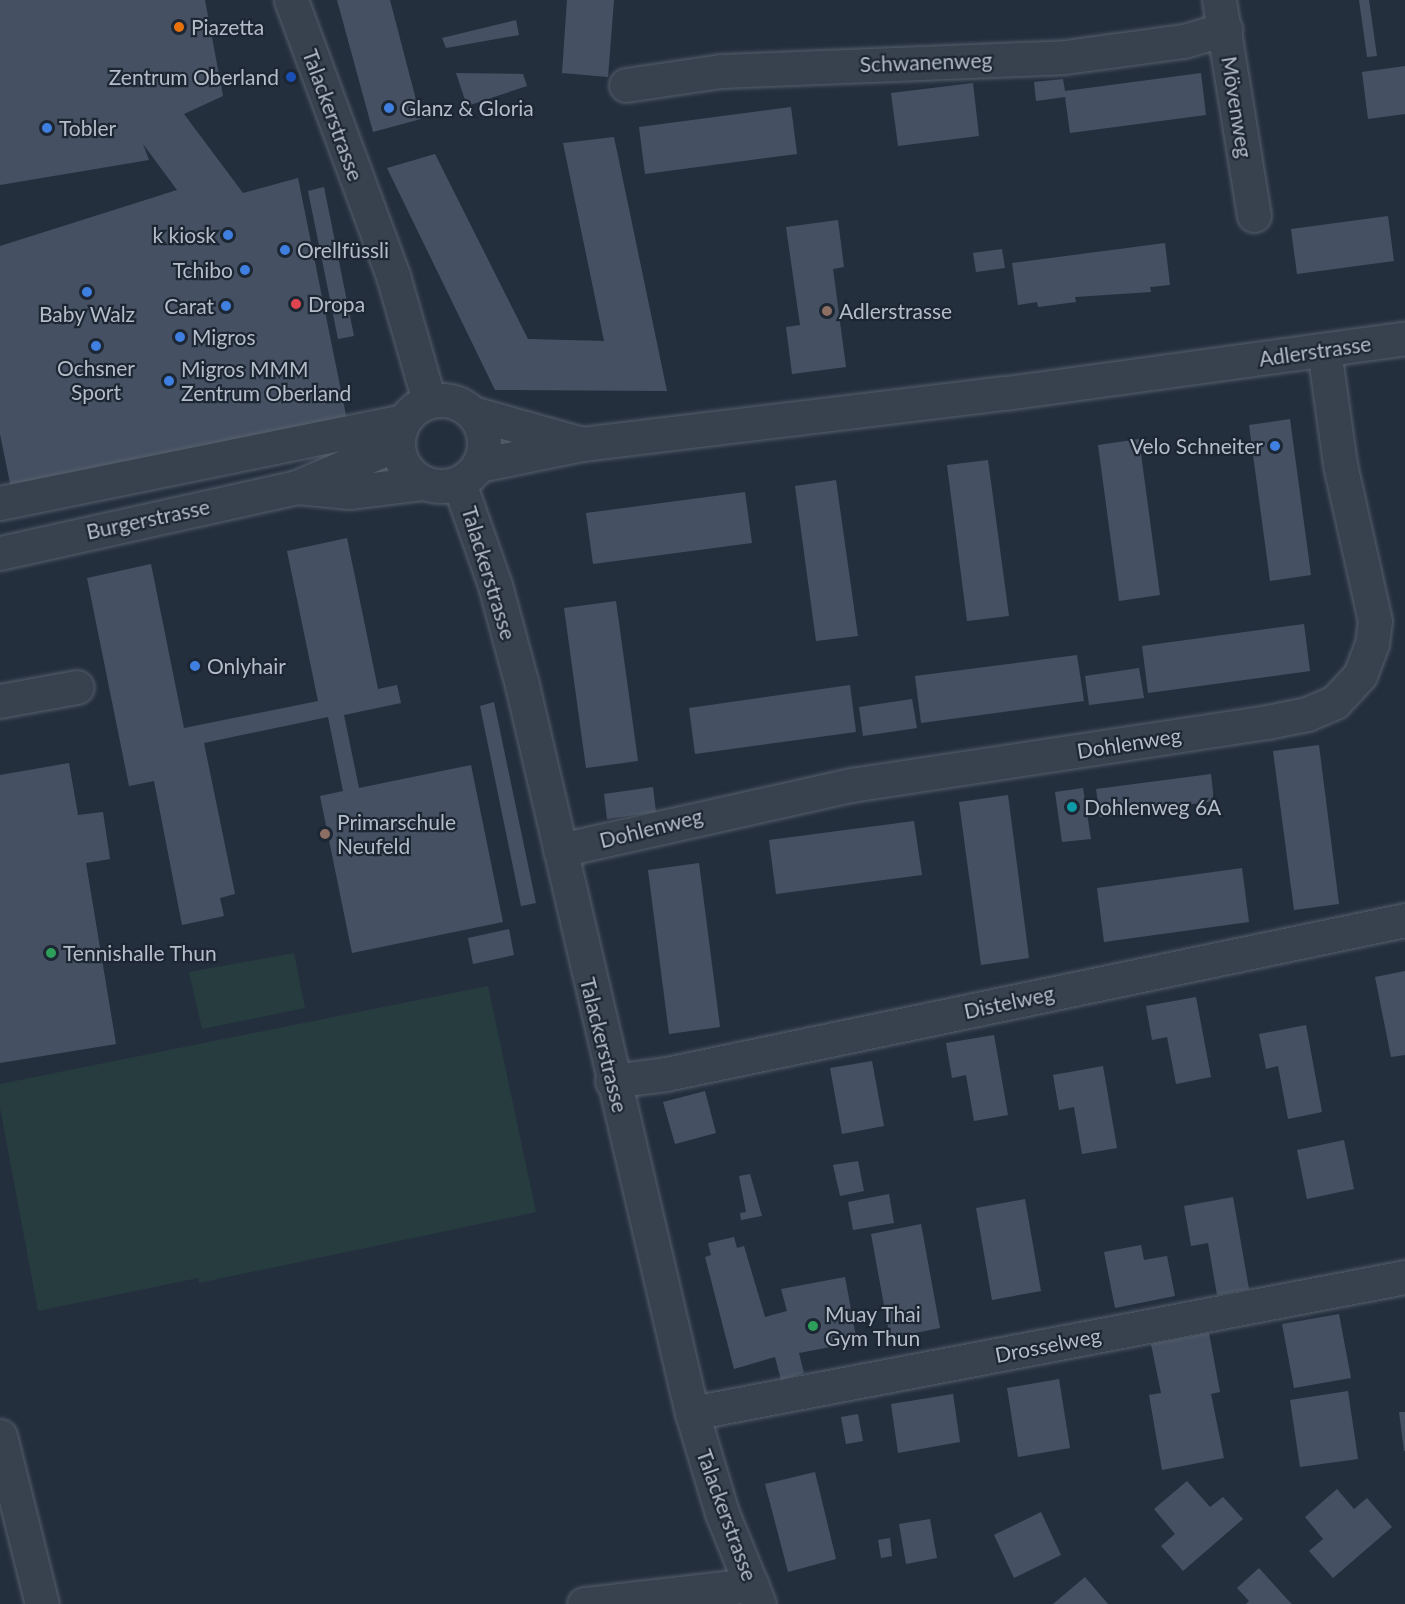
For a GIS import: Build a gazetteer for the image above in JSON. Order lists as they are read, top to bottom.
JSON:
{
  "streets": {
    "street": [
      "Schwanenweg",
      "Mövenweg",
      "Talackerstrasse",
      "Adlerstrasse",
      "Burgerstrasse",
      "Dohlenweg",
      "Distelweg",
      "Drosselweg"
    ]
  },
  "crossings": [
    ["Schwanenweg", "Mövenweg"],
    ["Talackerstrasse", "Adlerstrasse"],
    ["Talackerstrasse", "Burgerstrasse"],
    ["Talackerstrasse", "Dohlenweg"],
    ["Talackerstrasse", "Distelweg"],
    ["Talackerstrasse", "Drosselweg"],
    ["Adlerstrasse", "Burgerstrasse"],
    ["Adlerstrasse", "Dohlenweg"]
  ],
  "places": [
    "Piazetta",
    "Zentrum Oberland",
    "Glanz & Gloria",
    "Tobler",
    "k kiosk",
    "Orellfüssli",
    "Tchibo",
    "Baby Walz",
    "Dropa",
    "Carat",
    "Adlerstrasse",
    "Migros",
    "Ochsner Sport",
    "Migros MMM Zentrum Oberland",
    "Velo Schneiter",
    "Onlyhair",
    "Dohlenweg 6A",
    "Primarschule Neufeld",
    "Tennishalle Thun",
    "Muay Thai Gym Thun"
  ]
}
